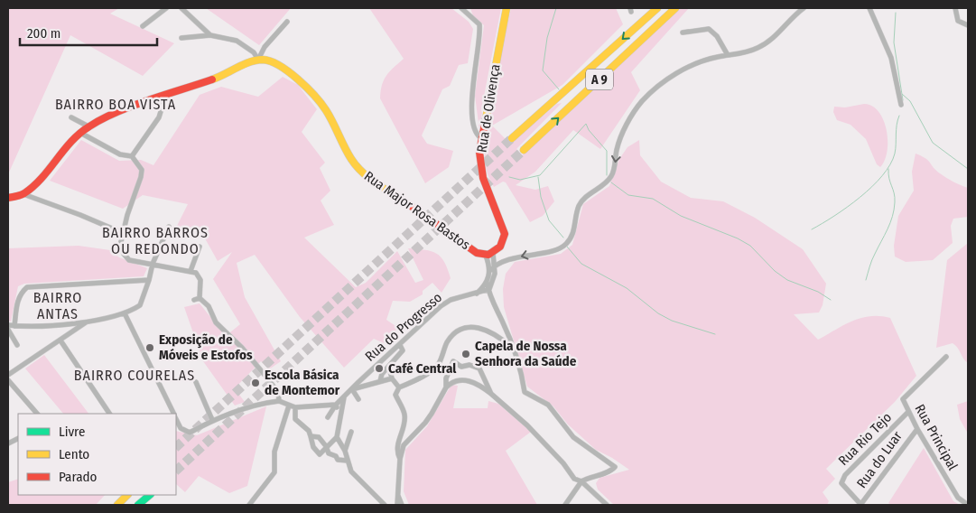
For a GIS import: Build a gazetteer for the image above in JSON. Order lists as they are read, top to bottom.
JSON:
{
  "streets": {
    "main road": ["A 9", "Rua de Olivença", "Rua Major Rosa Bastos"],
    "street": [
      "Rua do Progresso",
      "Rua Principal",
      "Rua Rio Tejo",
      "Rua do Luar"
    ]
  },
  "crossings": [
    ["Rua de Olivença", "Rua Major Rosa Bastos"],
    ["Rua Principal", "Rua Rio Tejo"],
    ["Rua Principal", "Rua do Luar"],
    ["Rua Rio Tejo", "Rua do Luar"]
  ],
  "districts": [
    "BAIRRO BOA VISTA",
    "BAIRRO BARROS OU REDONDO",
    "BAIRRO ANTAS",
    "BAIRRO COURELAS"
  ],
  "places": [
    "Exposição de Móveis e Estofos",
    "Capela de Nossa Senhora da Saúde",
    "Café Central",
    "Escola Básica de Montemor"
  ],
  "legend": ["Livre", "Lento", "Parado"],
  "scale_bar": "200 m"
}
